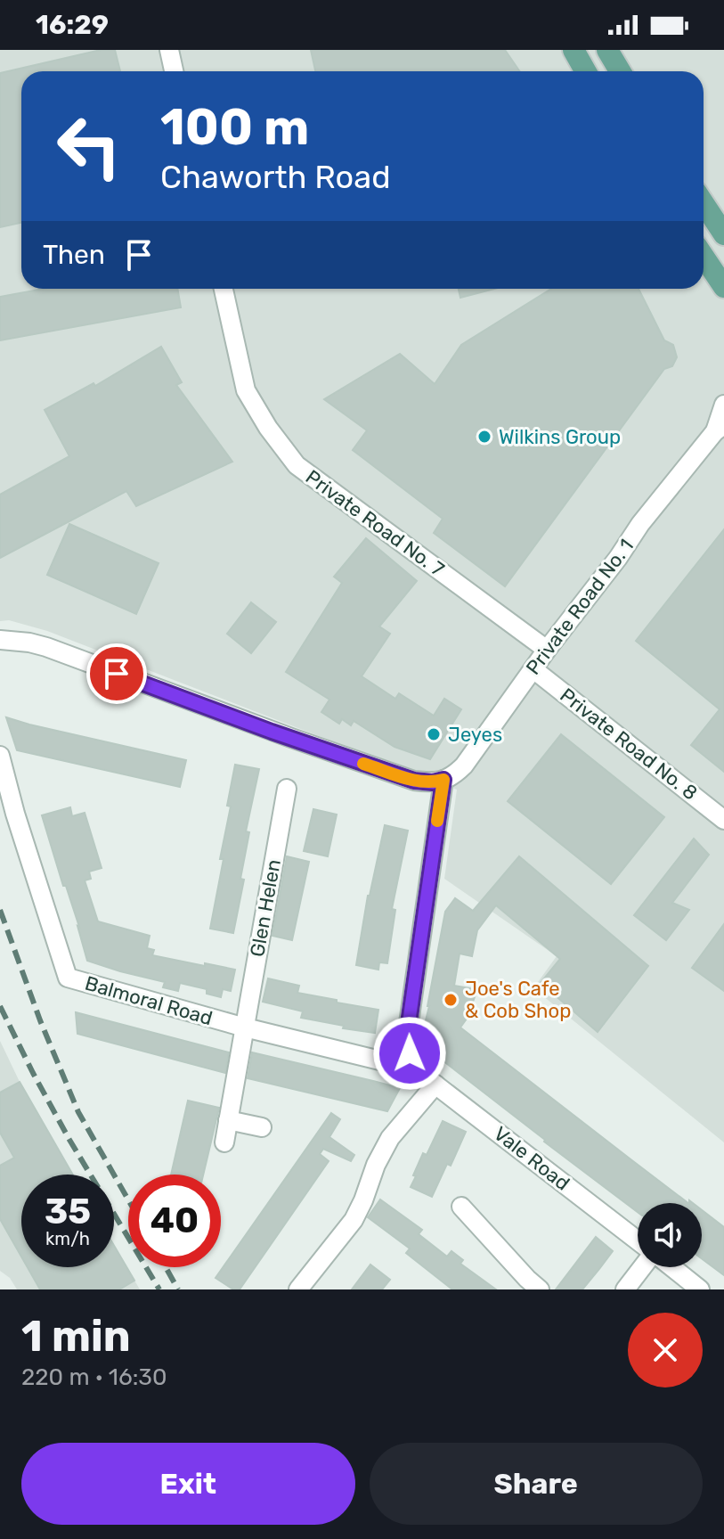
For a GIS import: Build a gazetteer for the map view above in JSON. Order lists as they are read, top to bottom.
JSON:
{
  "streets": {
    "street": [
      "Private Road No. 7",
      "Private Road No. 1",
      "Private Road No. 8",
      "Glen Helen",
      "Balmoral Road",
      "Vale Road"
    ]
  },
  "crossings": [
    ["Private Road No. 7", "Private Road No. 1"],
    ["Private Road No. 1", "Private Road No. 8"],
    ["Glen Helen", "Balmoral Road"],
    ["Balmoral Road", "Vale Road"]
  ],
  "places": ["Wilkins Group", "Jeyes", "Joe's Cafe & Cob Shop"],
  "page": {
    "status": "16:29",
    "turn": ["100 m", "Chaworth Road"],
    "then": "Then",
    "speed": "35 km/h",
    "limit": "40",
    "heading": ["1 min", "220 m · 16:30"],
    "buttons": ["Exit", "Share"]
  }
}
